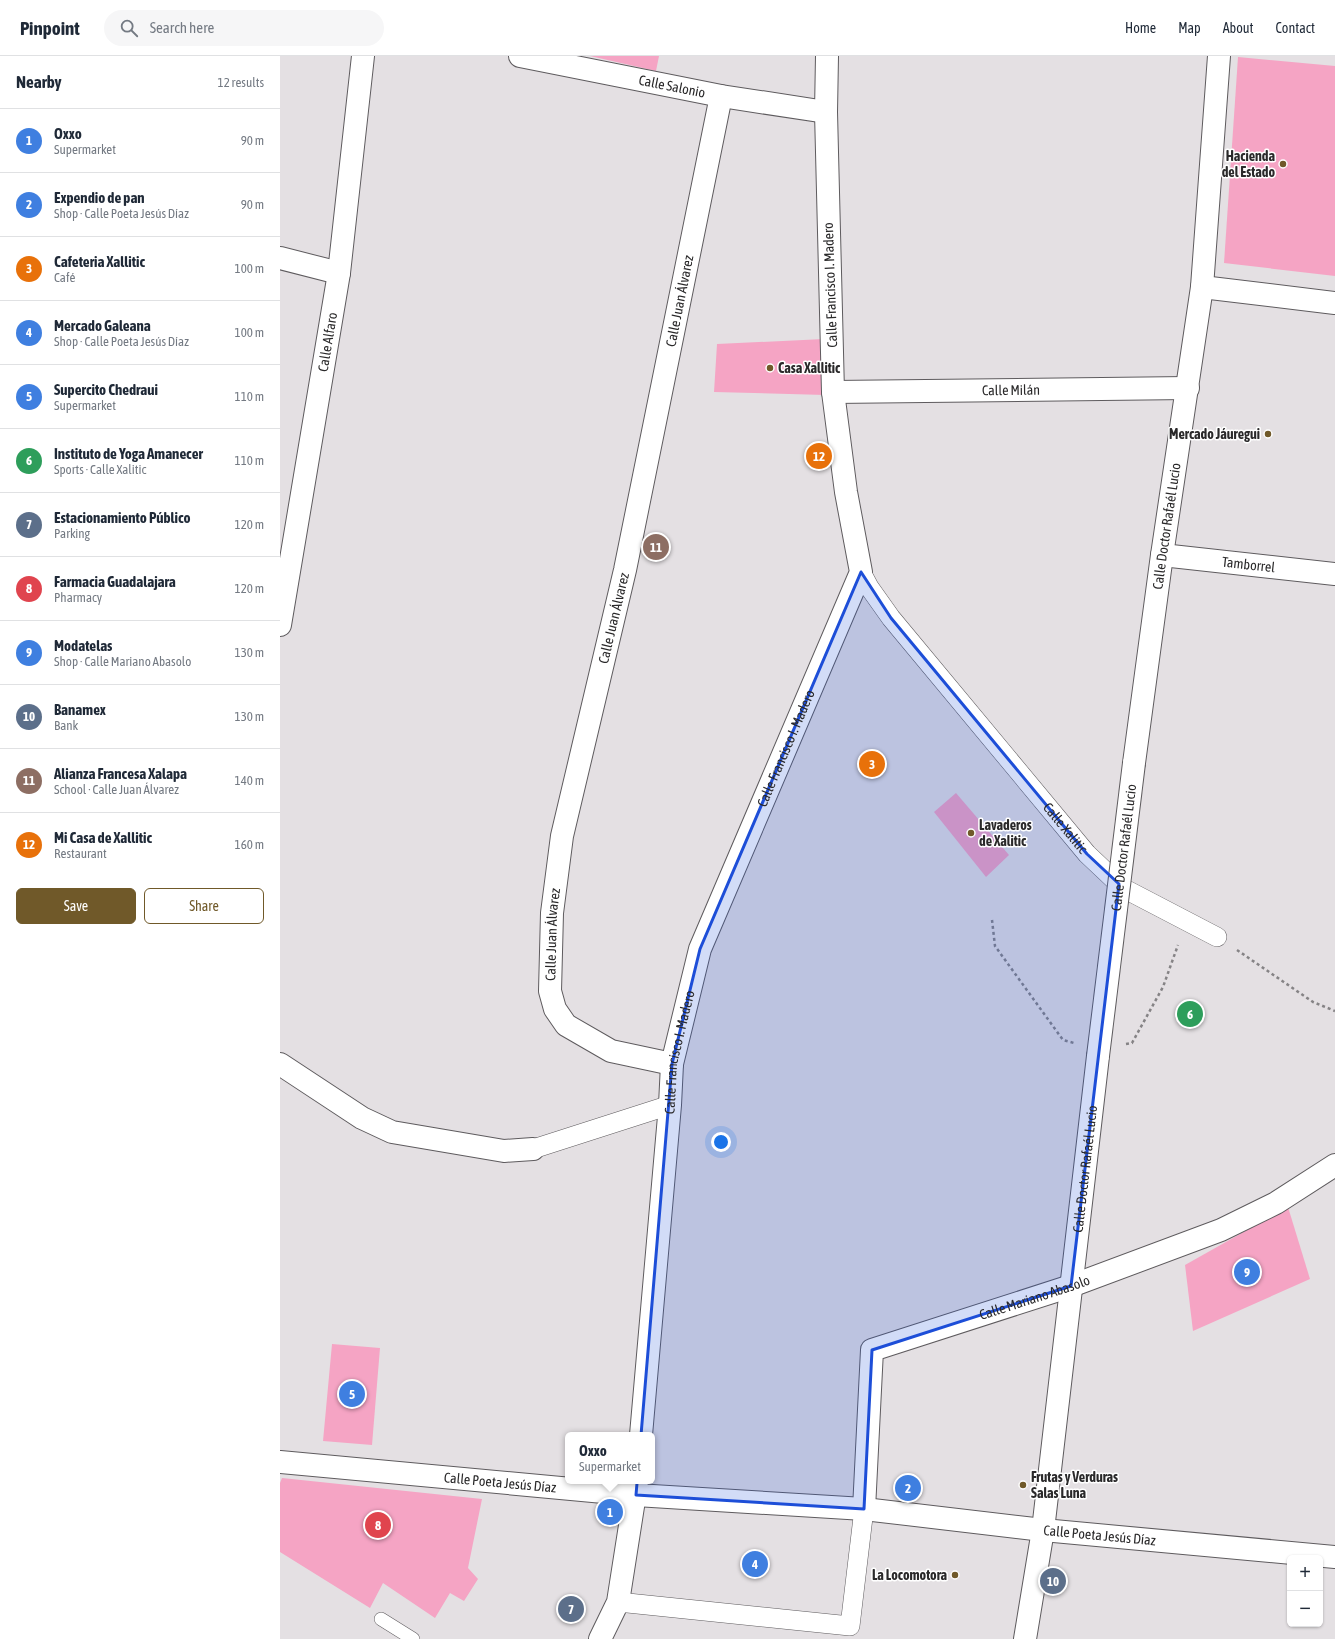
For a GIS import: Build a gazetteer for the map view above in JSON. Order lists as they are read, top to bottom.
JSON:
{
  "streets": {
    "street": [
      "Calle Salonio",
      "Calle Francisco I. Madero",
      "Calle Juan Álvarez",
      "Calle Alfaro",
      "Calle Milán",
      "Calle Doctor Rafaél Lucio",
      "Tamborrel",
      "Calle Xalitic",
      "Calle Mariano Abasolo",
      "Calle Poeta Jesús Díaz"
    ]
  },
  "crossings": [
    ["Calle Salonio", "Calle Francisco I. Madero"],
    ["Calle Salonio", "Calle Juan Álvarez"],
    ["Calle Francisco I. Madero", "Calle Juan Álvarez"],
    ["Calle Francisco I. Madero", "Calle Milán"],
    ["Calle Francisco I. Madero", "Calle Xalitic"],
    ["Calle Milán", "Calle Doctor Rafaél Lucio"],
    ["Calle Doctor Rafaél Lucio", "Tamborrel"],
    ["Calle Doctor Rafaél Lucio", "Calle Mariano Abasolo"],
    ["Calle Doctor Rafaél Lucio", "Calle Poeta Jesús Díaz"],
    ["Calle Mariano Abasolo", "Calle Poeta Jesús Díaz"]
  ],
  "places": [
    "Hacienda del Estado",
    "Casa Xallitic",
    "Mercado Jáuregui",
    "Lavaderos de Xalitic",
    "Frutas y Verduras Salas Luna",
    "La Locomotora"
  ],
  "page": {
    "header": "Pinpoint",
    "search": "Search here",
    "nav": [
      "Home",
      "Map",
      "About",
      "Contact"
    ],
    "heading": ["Nearby", "12 results"],
    "list": [
      {
        "mark": "1",
        "name": "Oxxo",
        "note": "Supermarket",
        "value": "90 m"
      },
      {
        "mark": "2",
        "name": "Expendio de pan",
        "note": "Shop · Calle Poeta Jesús Díaz",
        "value": "90 m"
      },
      {
        "mark": "3",
        "name": "Cafeteria Xallitic",
        "note": "Café",
        "value": "100 m"
      },
      {
        "mark": "4",
        "name": "Mercado Galeana",
        "note": "Shop · Calle Poeta Jesús Díaz",
        "value": "100 m"
      },
      {
        "mark": "5",
        "name": "Supercito Chedraui",
        "note": "Supermarket",
        "value": "110 m"
      },
      {
        "mark": "6",
        "name": "Instituto de Yoga Amanecer",
        "note": "Sports · Calle Xalitic",
        "value": "110 m"
      },
      {
        "mark": "7",
        "name": "Estacionamiento Público",
        "note": "Parking",
        "value": "120 m"
      },
      {
        "mark": "8",
        "name": "Farmacia Guadalajara",
        "note": "Pharmacy",
        "value": "120 m"
      },
      {
        "mark": "9",
        "name": "Modatelas",
        "note": "Shop · Calle Mariano Abasolo",
        "value": "130 m"
      },
      {
        "mark": "10",
        "name": "Banamex",
        "note": "Bank",
        "value": "130 m"
      },
      {
        "mark": "11",
        "name": "Alianza Francesa Xalapa",
        "note": "School · Calle Juan Álvarez",
        "value": "140 m"
      },
      {
        "mark": "12",
        "name": "Mi Casa de Xallitic",
        "note": "Restaurant",
        "value": "160 m"
      }
    ],
    "pins": [
      "12",
      "11",
      "3",
      "6",
      "9",
      "5",
      "2",
      "1",
      "8",
      "4",
      "10",
      "7"
    ],
    "buttons": ["Save", "Share"],
    "popup": ["Oxxo", "Supermarket"],
    "map_buttons": ["+", "−"]
  }
}
